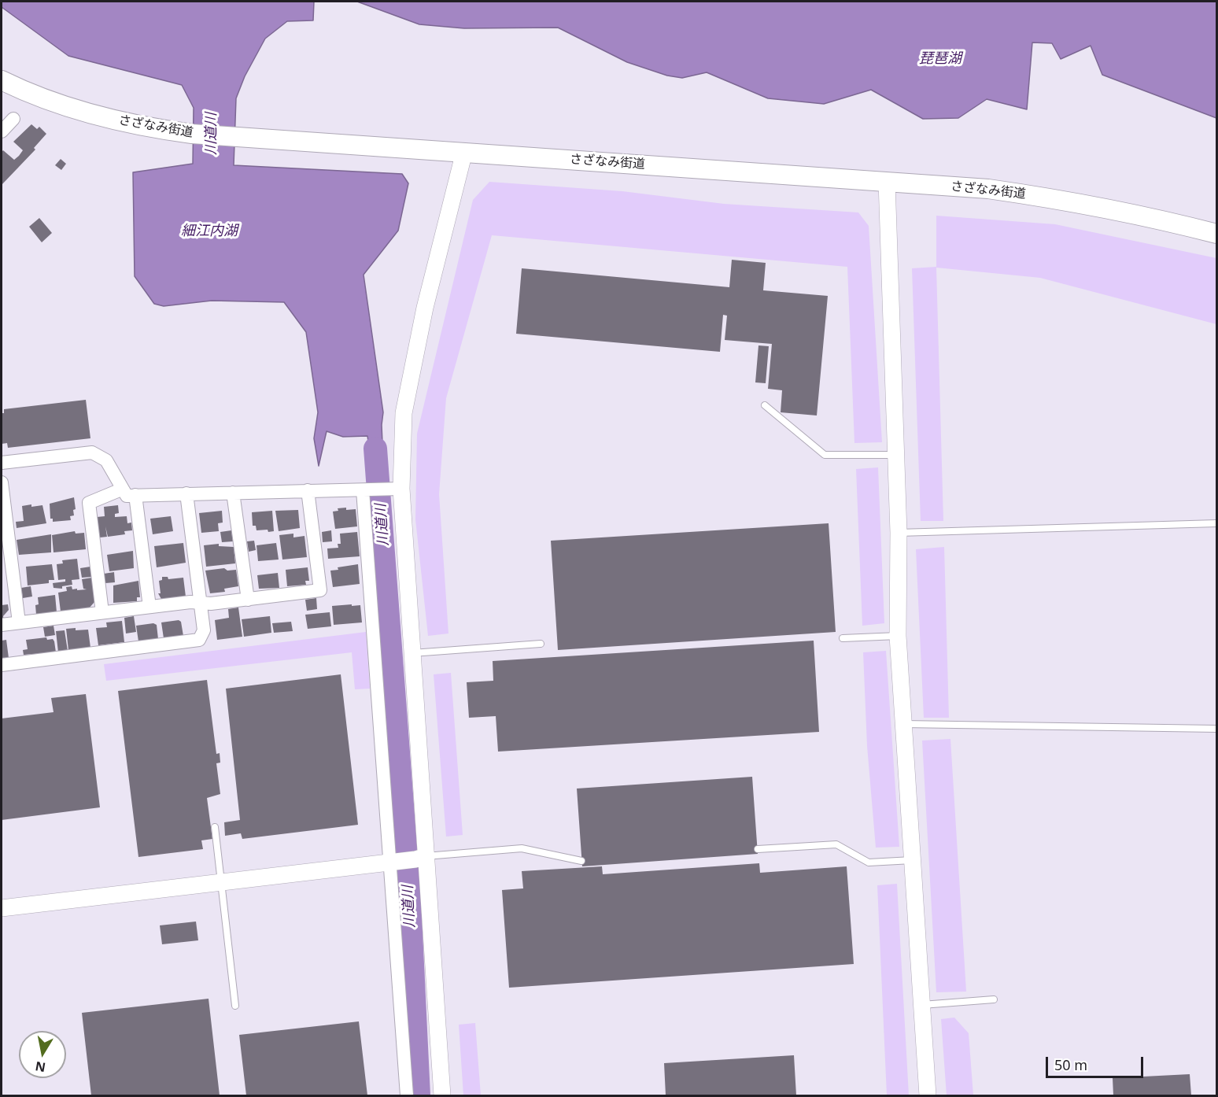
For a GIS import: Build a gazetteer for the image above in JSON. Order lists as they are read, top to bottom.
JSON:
{
  "streets": {
    "main road": ["さざなみ街道"]
  },
  "water": ["琵琶湖", "川道川", "細江内湖"],
  "scale_bar": "50 m",
  "north": "bottom"
}
